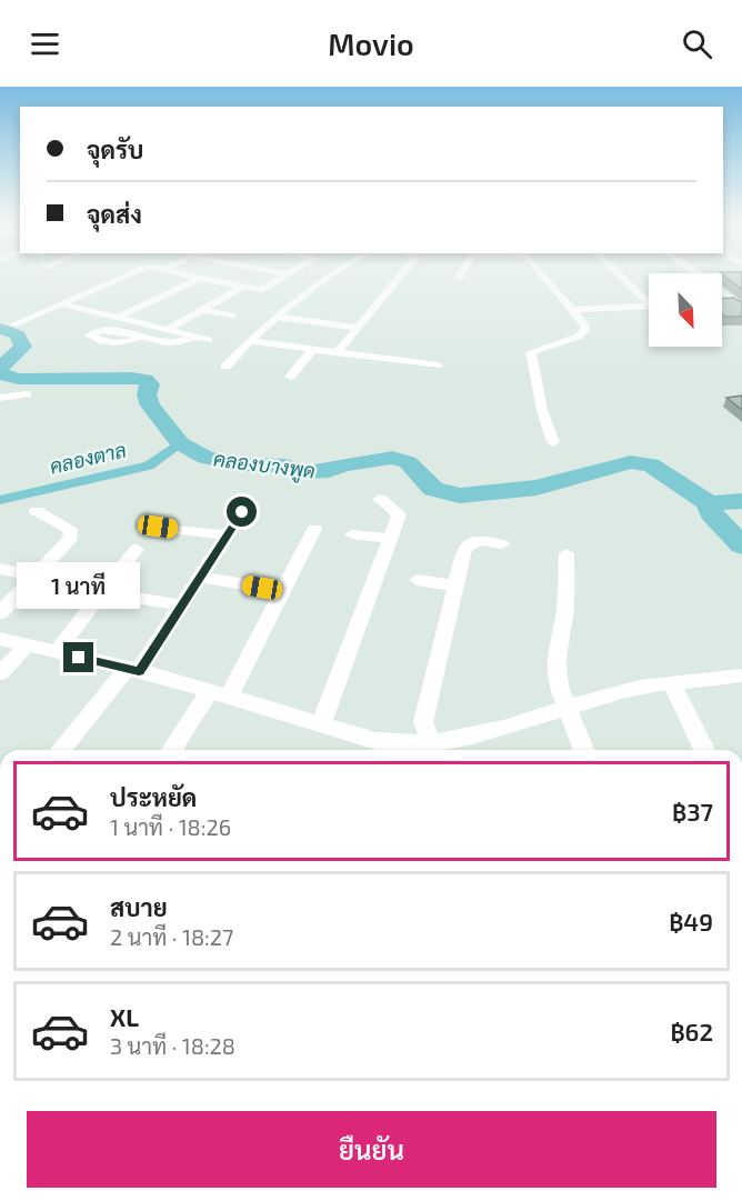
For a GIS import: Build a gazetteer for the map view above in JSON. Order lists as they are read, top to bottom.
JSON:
{
  "water": ["คลองตาล", "คลองบางพูด"],
  "north": "bottom right",
  "page": {
    "header": "Movio",
    "banner": ["จุดรับ", "จุดส่ง"],
    "bubble": "1 นาที",
    "list": [
      {
        "name": "ประหยัด",
        "note": "1 นาที · 18:26",
        "value": "฿37"
      },
      {
        "name": "สบาย",
        "note": "2 นาที · 18:27",
        "value": "฿49"
      },
      {
        "name": "XL",
        "note": "3 นาที · 18:28",
        "value": "฿62"
      }
    ],
    "buttons": "ยืนยัน"
  }
}
